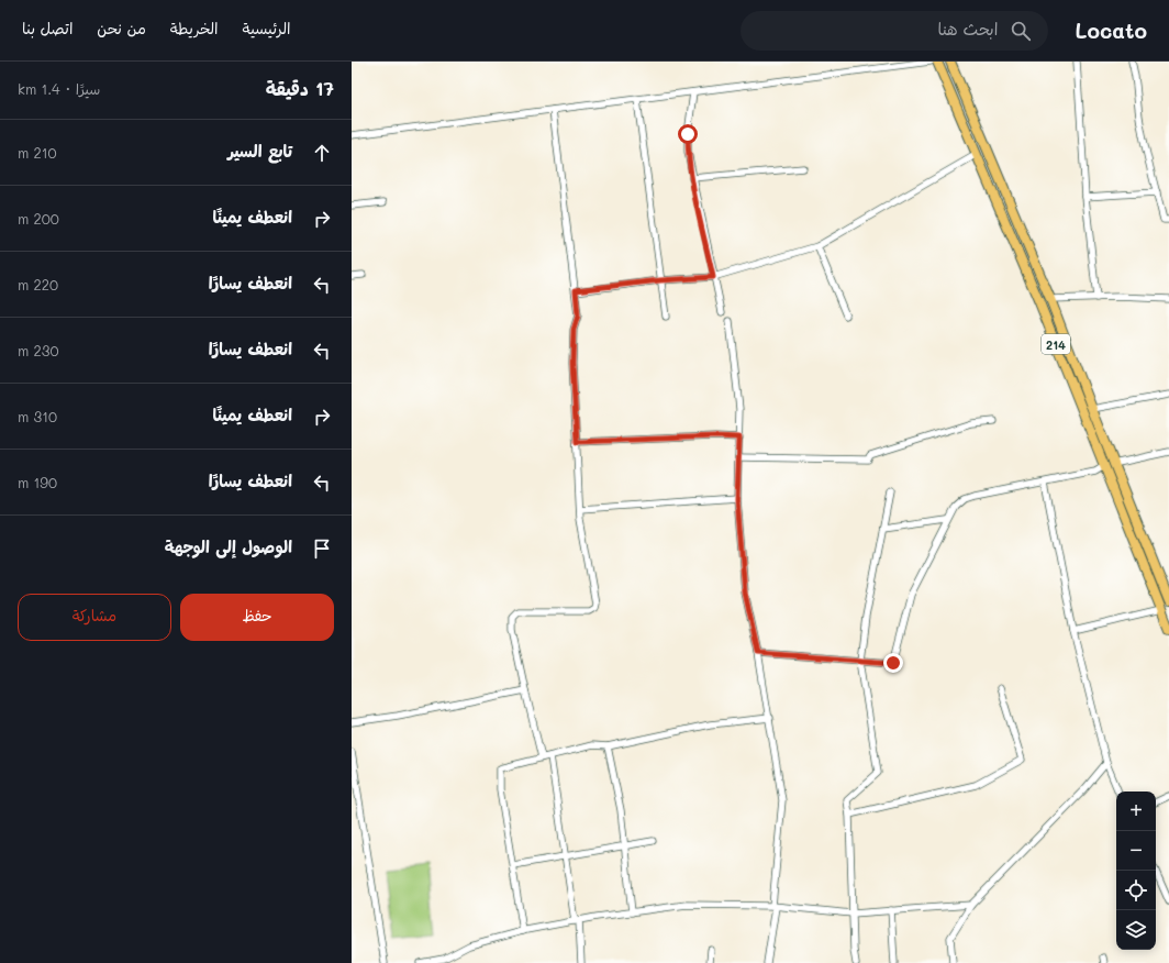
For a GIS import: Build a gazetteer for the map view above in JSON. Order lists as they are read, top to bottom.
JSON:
{
  "streets": {
    "highway": ["214"]
  },
  "page": {
    "header": "Locato",
    "search": "ابحث هنا",
    "nav": [
      "الرئيسية",
      "الخريطة",
      "من نحن",
      "اتصل بنا"
    ],
    "heading": ["17 دقيقة", "سيرًا · 1.4 km"],
    "list": [
      ["تابع السير", "210 m"],
      ["انعطف يمينًا", "200 m"],
      ["انعطف يسارًا", "220 m"],
      ["انعطف يسارًا", "230 m"],
      ["انعطف يمينًا", "310 m"],
      ["انعطف يسارًا", "190 m"],
      "الوصول إلى الوجهة"
    ],
    "buttons": ["حفظ", "مشاركة"],
    "map_buttons": ["+", "−"]
  }
}
